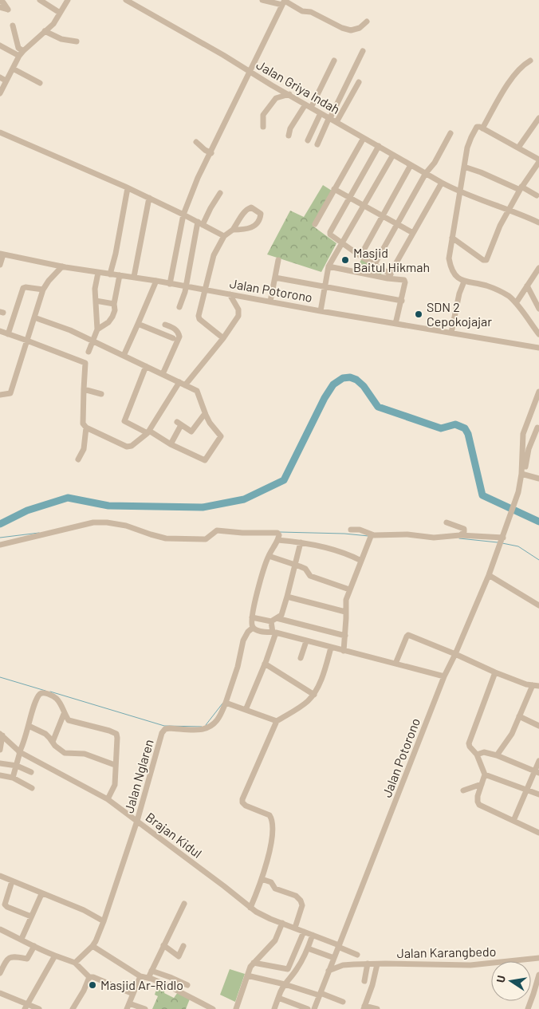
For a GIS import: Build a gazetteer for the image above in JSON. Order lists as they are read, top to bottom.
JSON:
{
  "streets": {
    "street": [
      "Jalan Griya Indah",
      "Jalan Potorono",
      "Jalan Nglaren",
      "Brajan Kidul",
      "Jalan Karangbedo"
    ]
  },
  "crossings": [
    ["Jalan Potorono", "Brajan Kidul"],
    ["Jalan Potorono", "Jalan Karangbedo"],
    ["Jalan Nglaren", "Brajan Kidul"]
  ],
  "places": ["Masjid Baitul Hikmah", "SDN 2 Cepokojajar", "Masjid Ar-Ridlo"],
  "north": "left"
}
